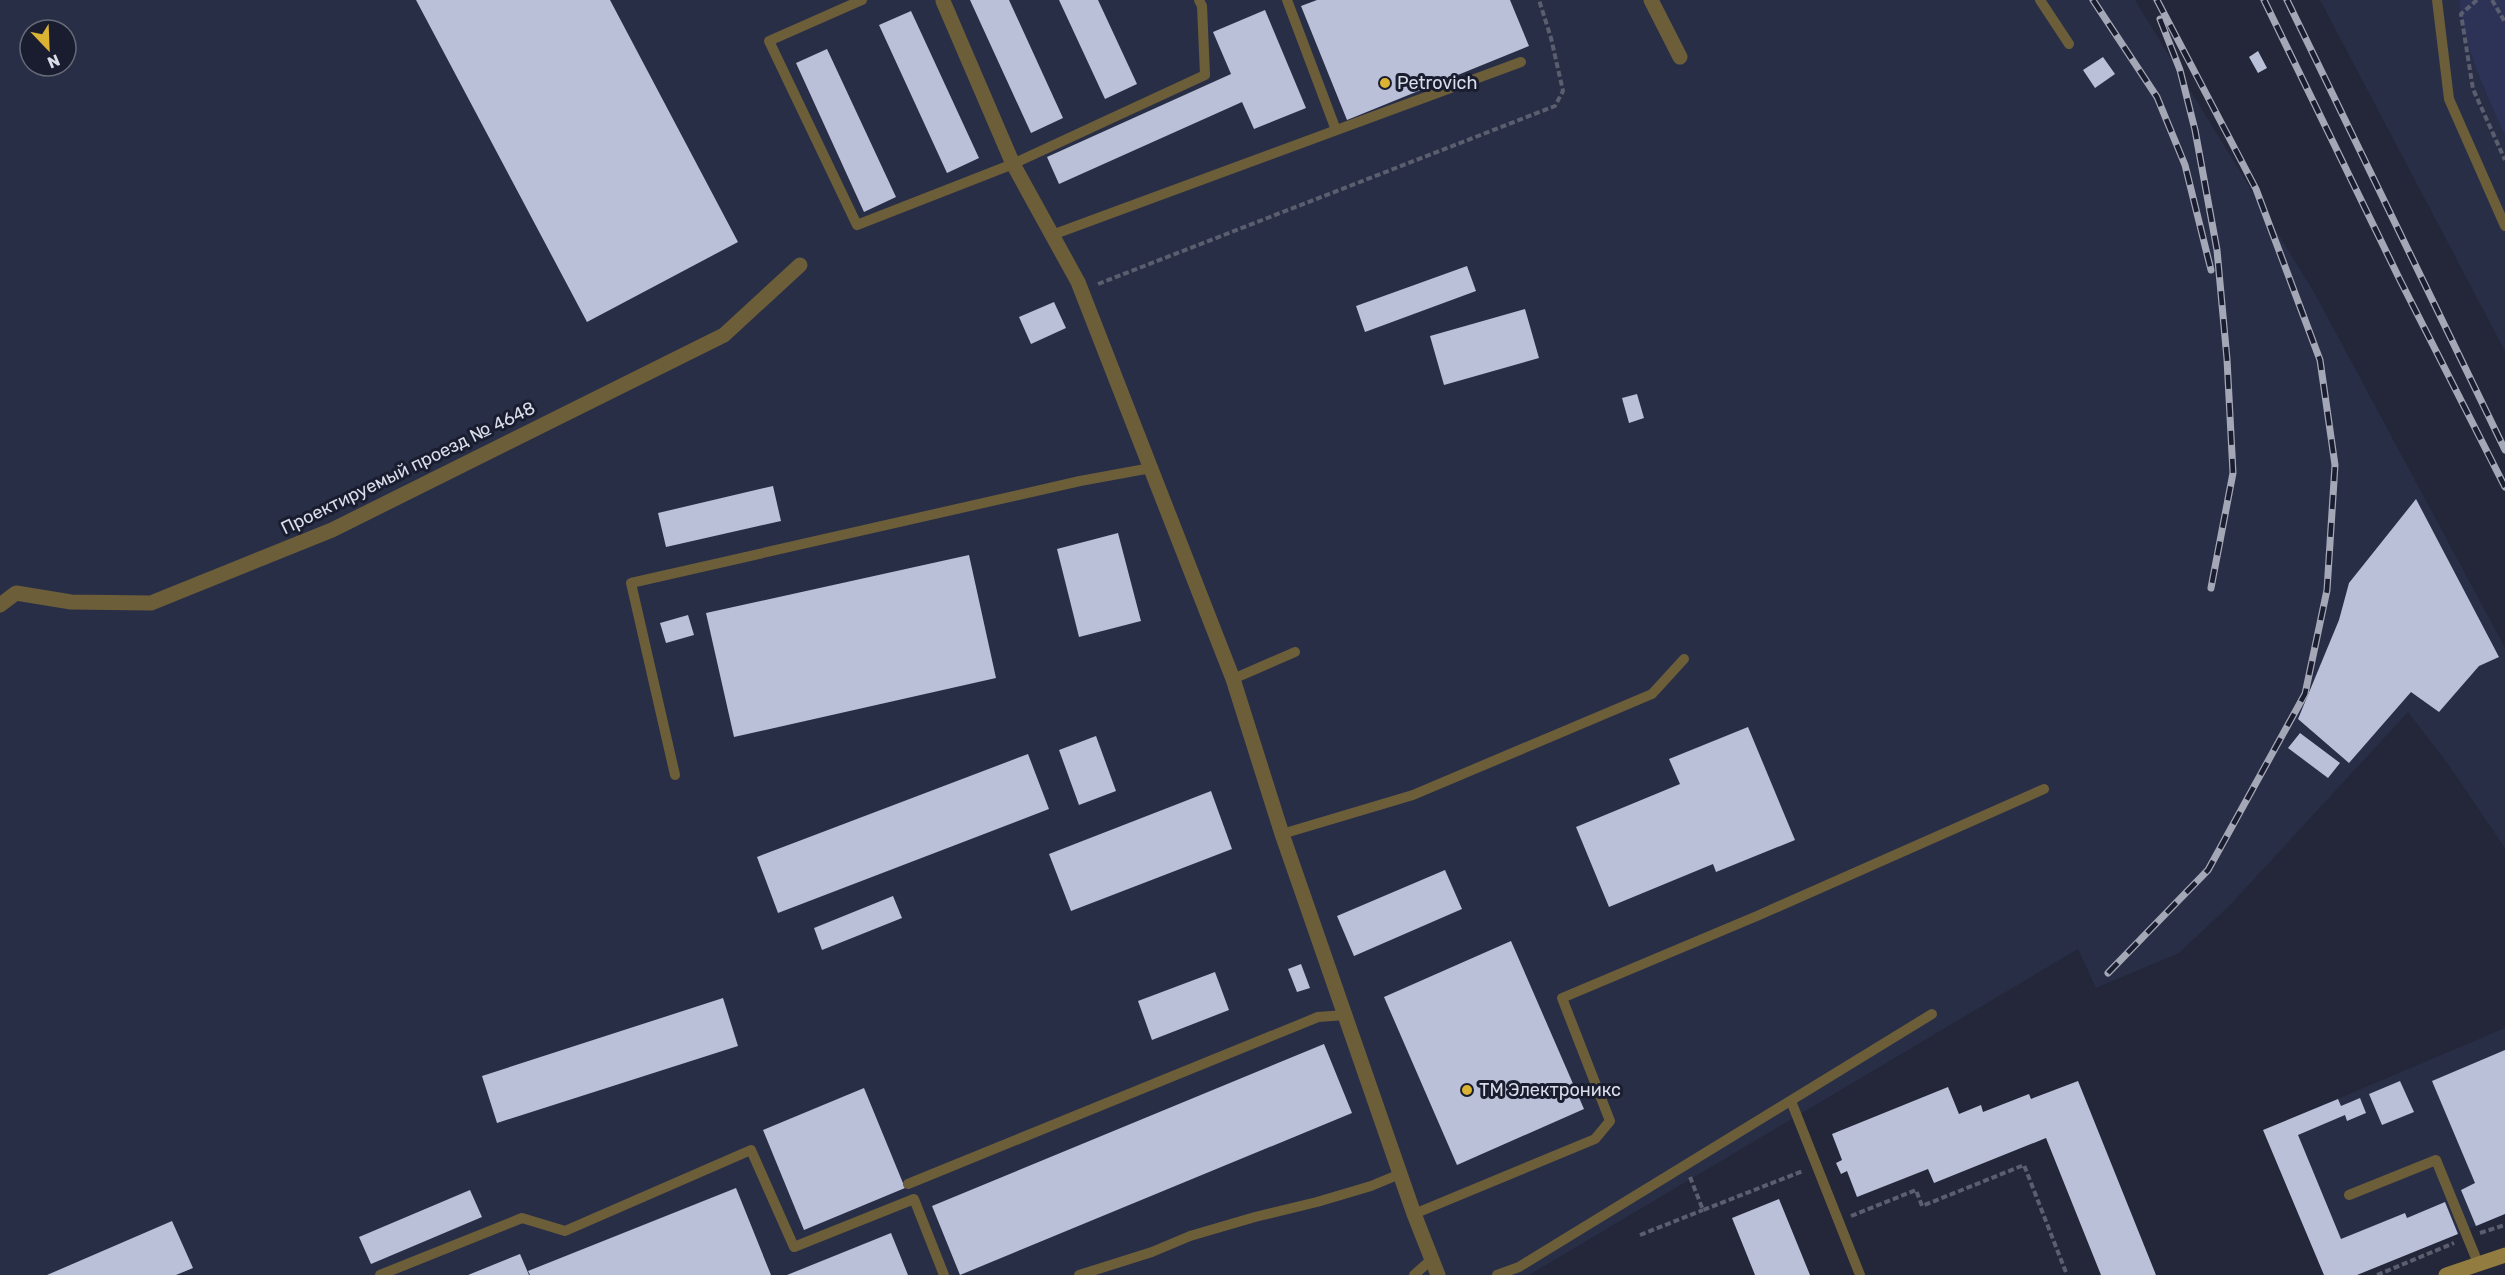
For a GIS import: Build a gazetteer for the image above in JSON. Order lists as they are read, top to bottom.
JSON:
{
  "streets": {
    "street": ["Проектируемый проезд № 4648"]
  },
  "places": ["Petrovich", "ТМ Электроникс"],
  "north": "bottom right"
}
